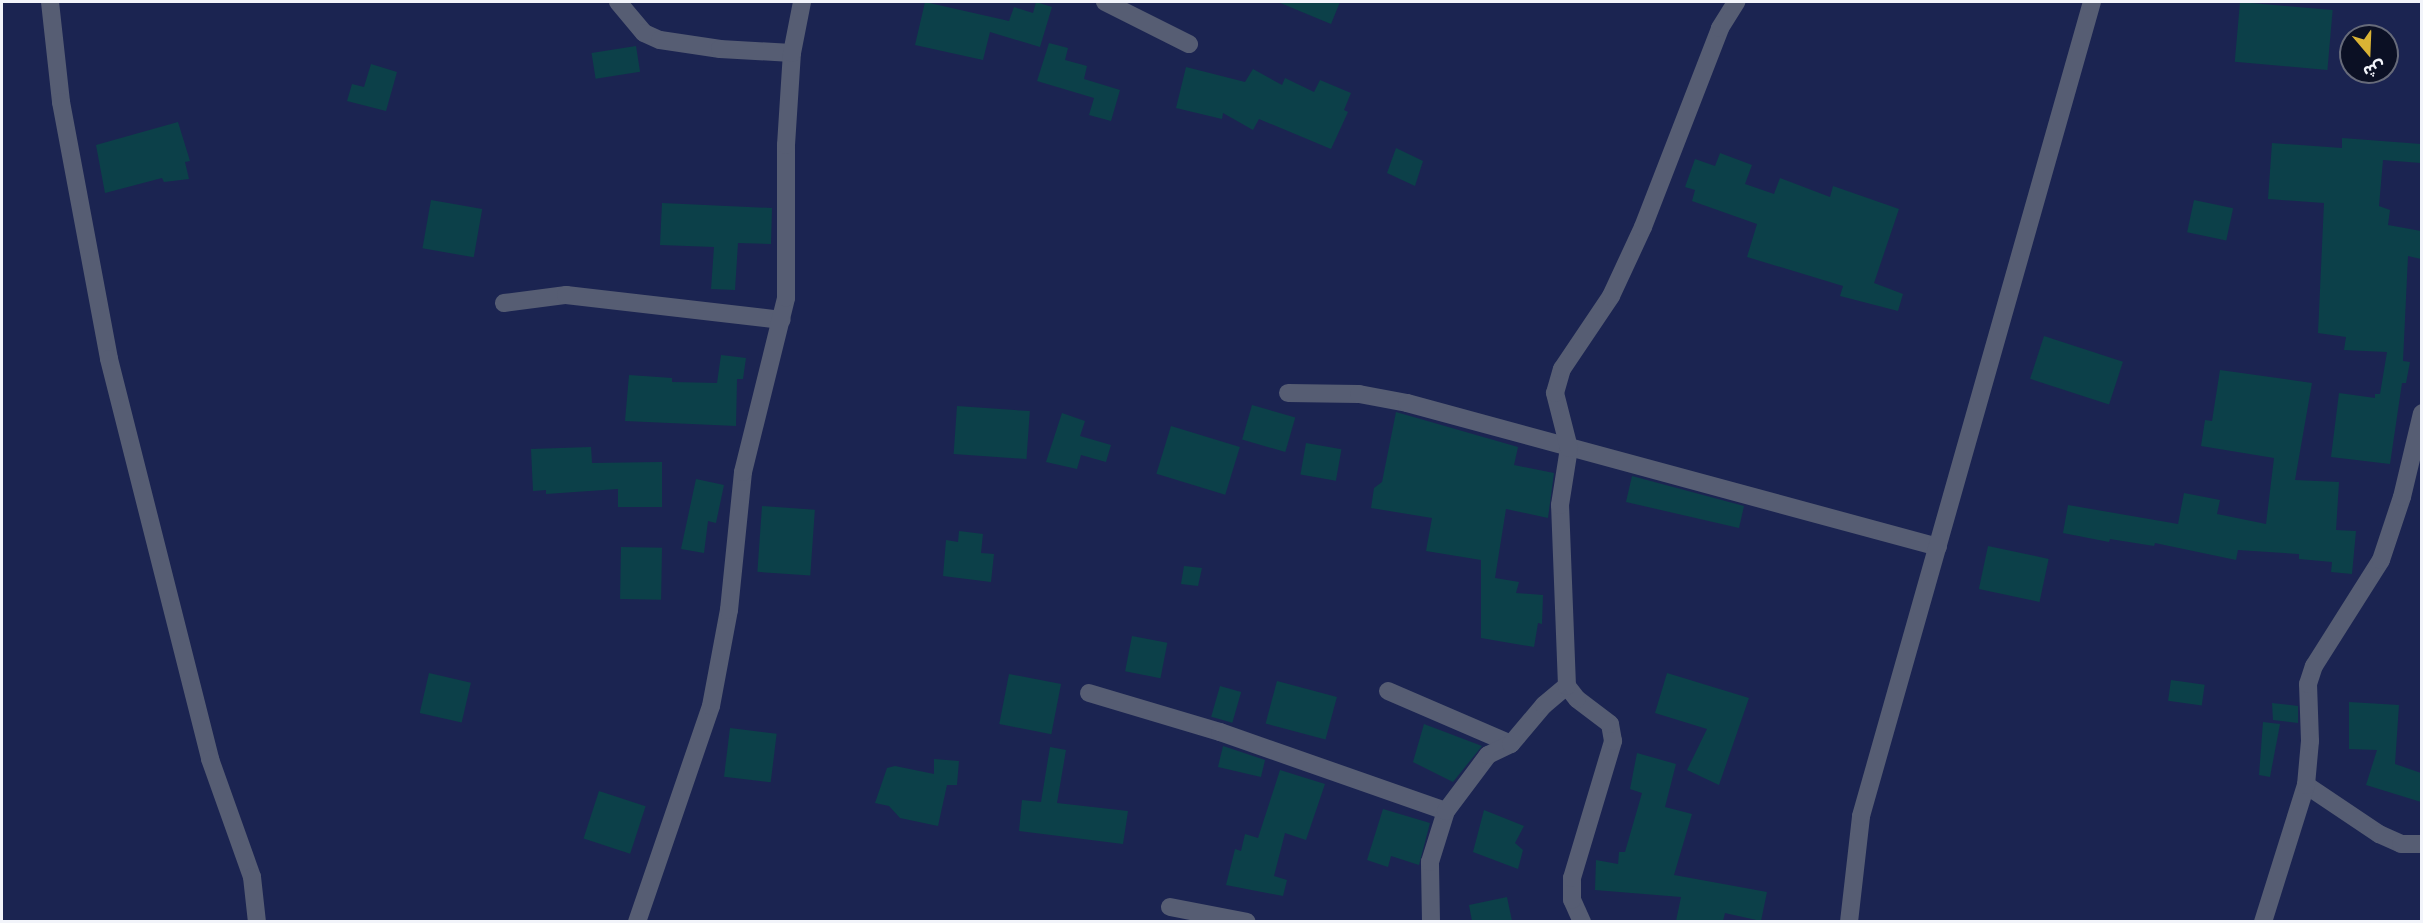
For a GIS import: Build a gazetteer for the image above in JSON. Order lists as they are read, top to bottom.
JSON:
{
  "north": "bottom"
}
